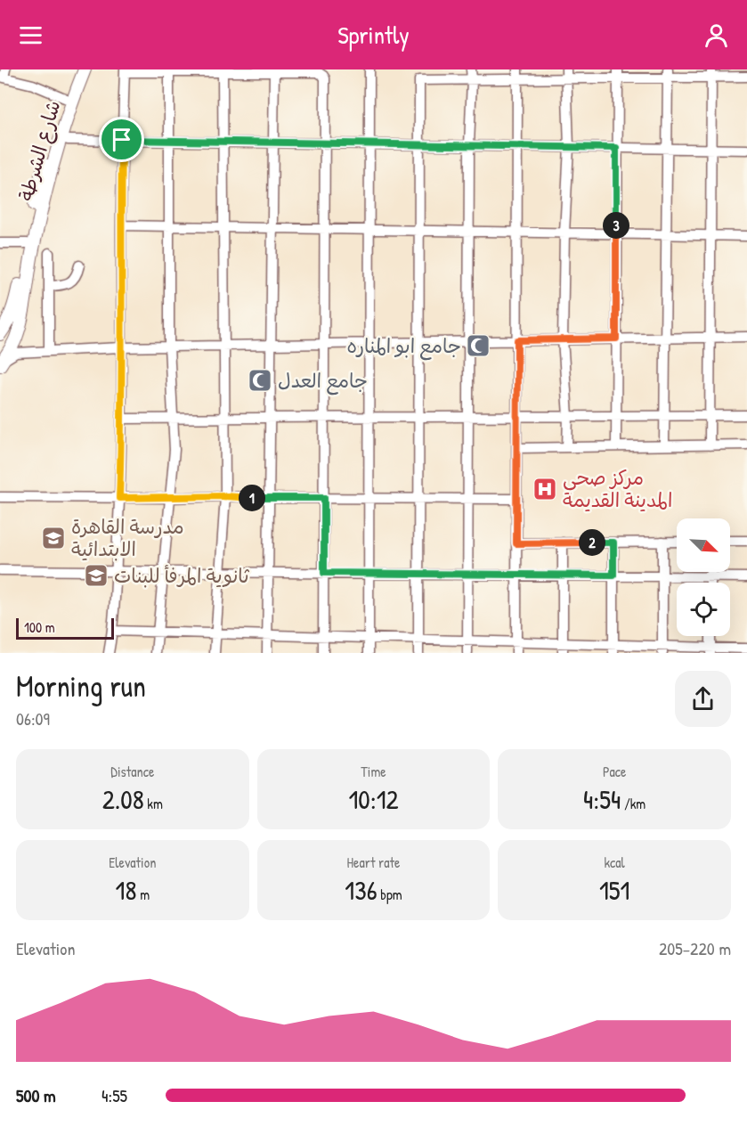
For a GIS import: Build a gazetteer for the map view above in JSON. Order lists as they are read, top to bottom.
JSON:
{
  "streets": {
    "main road": ["شارع الشرطة"]
  },
  "places": {
    "mosque": ["جامع ابو المناره", "جامع العدل"],
    "hospital": ["مركز صحي المدينة القديمة"],
    "school or university": ["مدرسة القاهرة الابتدائية", "ثانوية المرفأ للبنات"]
  },
  "scale_bar": "100 m",
  "north": "bottom right",
  "page": {
    "header": "Sprintly",
    "pins": ["3", "1", "2"],
    "scale": "100 m",
    "heading": ["Morning run", "06:09"],
    "stats": [
      ["Distance", "2.08 km"],
      ["Time", "10:12"],
      ["Pace", "4:54 /km"],
      ["Elevation", "18 m"],
      ["Heart rate", "136 bpm"],
      ["kcal", "151"]
    ],
    "chart": ["Elevation", "205–220 m"],
    "list": [
      {
        "name": "500 m",
        "note": "4:55"
      }
    ]
  }
}
